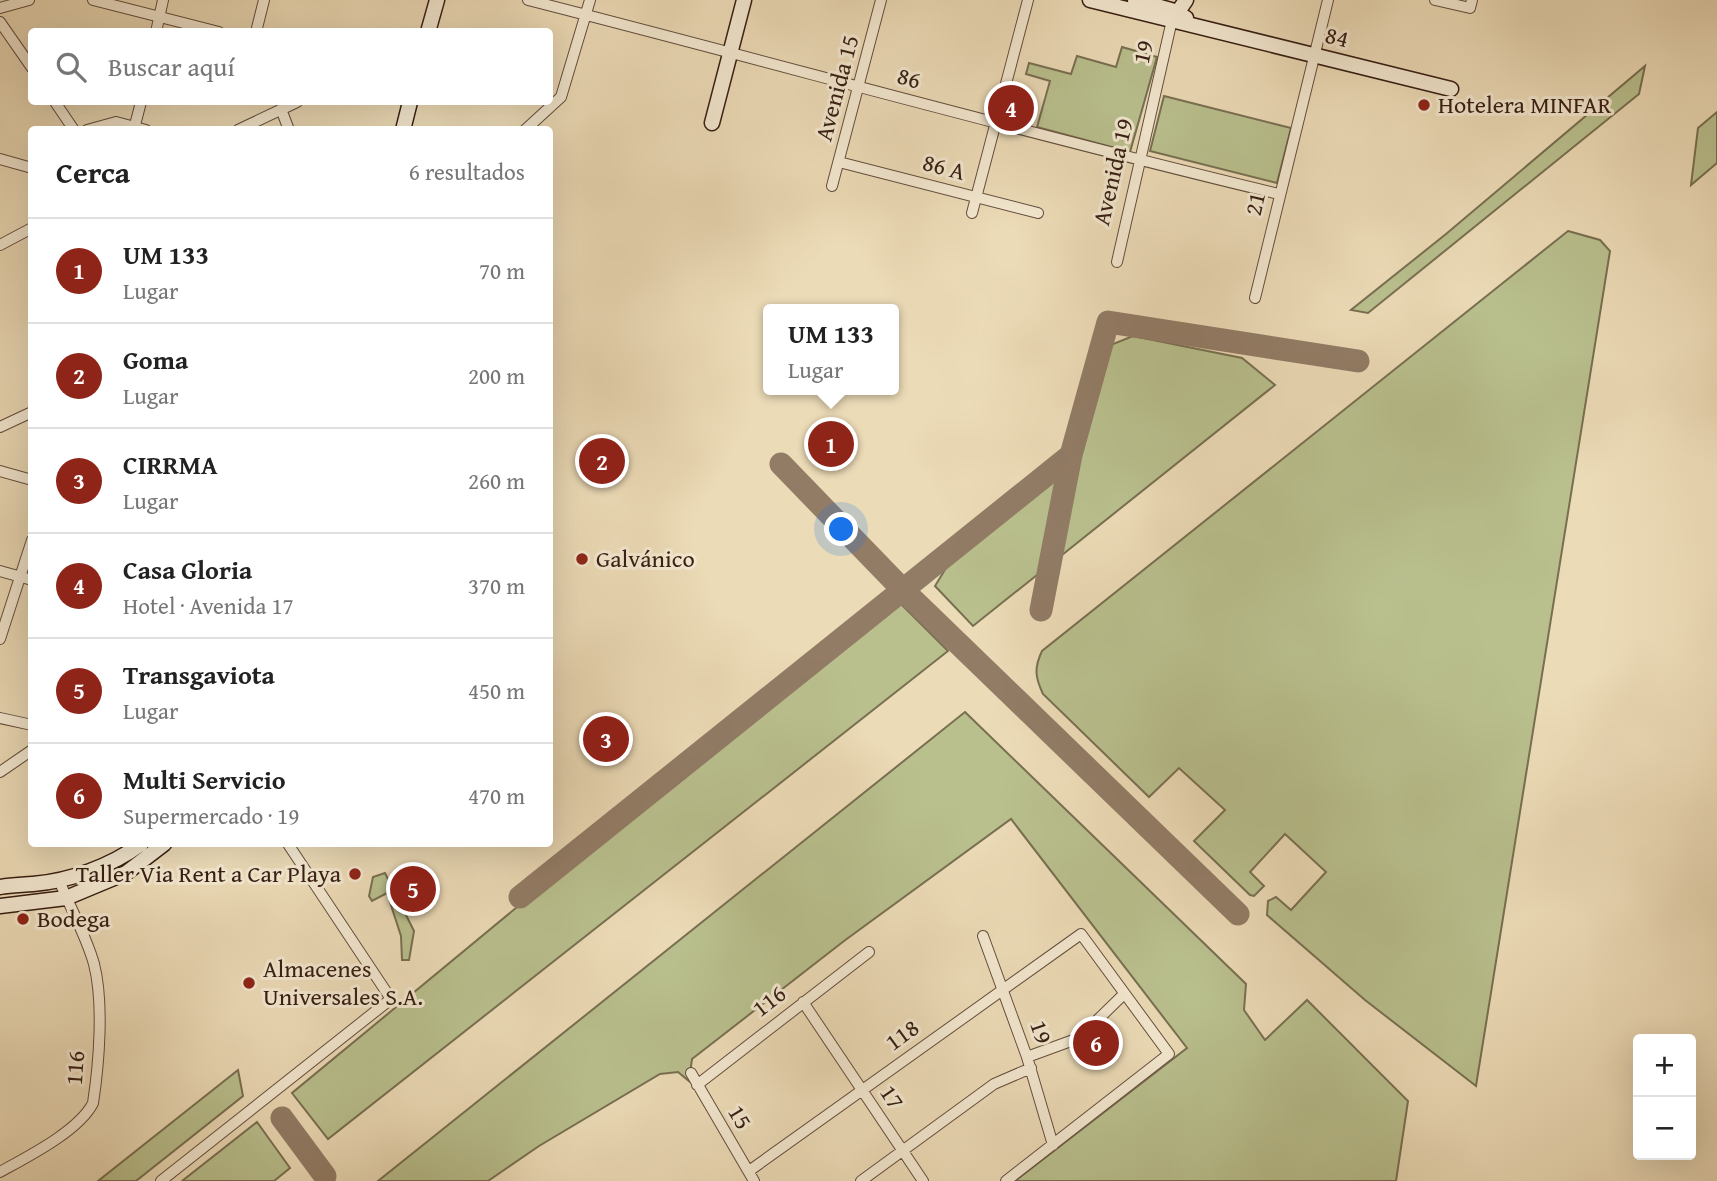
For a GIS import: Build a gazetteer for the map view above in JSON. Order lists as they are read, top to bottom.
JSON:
{
  "streets": {
    "main road": ["84"],
    "street": [
      "19",
      "86",
      "Avenida 15",
      "86 A",
      "Avenida 19",
      "21",
      "116",
      "118",
      "17",
      "15"
    ]
  },
  "crossings": [
    ["84", "19"],
    ["84", "21"],
    ["19", "Avenida 19"],
    ["19", "118"],
    ["86", "Avenida 15"],
    ["86", "Avenida 19"],
    ["86", "21"],
    ["Avenida 15", "86 A"],
    ["116", "17"],
    ["116", "15"],
    ["118", "17"],
    ["118", "15"]
  ],
  "places": [
    "Hotelera MINFAR",
    "Galvánico",
    "Taller Via Rent a Car Playa",
    "Bodega",
    "Almacenes Universales S.A."
  ],
  "page": {
    "search": "Buscar aquí",
    "pins": [
      "4",
      "1",
      "2",
      "3",
      "5",
      "6"
    ],
    "heading": ["Cerca", "6 resultados"],
    "list": [
      {
        "mark": "1",
        "name": "UM 133",
        "note": "Lugar",
        "value": "70 m"
      },
      {
        "mark": "2",
        "name": "Goma",
        "note": "Lugar",
        "value": "200 m"
      },
      {
        "mark": "3",
        "name": "CIRRMA",
        "note": "Lugar",
        "value": "260 m"
      },
      {
        "mark": "4",
        "name": "Casa Gloria",
        "note": "Hotel · Avenida 17",
        "value": "370 m"
      },
      {
        "mark": "5",
        "name": "Transgaviota",
        "note": "Lugar",
        "value": "450 m"
      },
      {
        "mark": "6",
        "name": "Multi Servicio",
        "note": "Supermercado · 19",
        "value": "470 m"
      }
    ],
    "popup": ["UM 133", "Lugar"],
    "map_buttons": ["+", "−"]
  }
}
